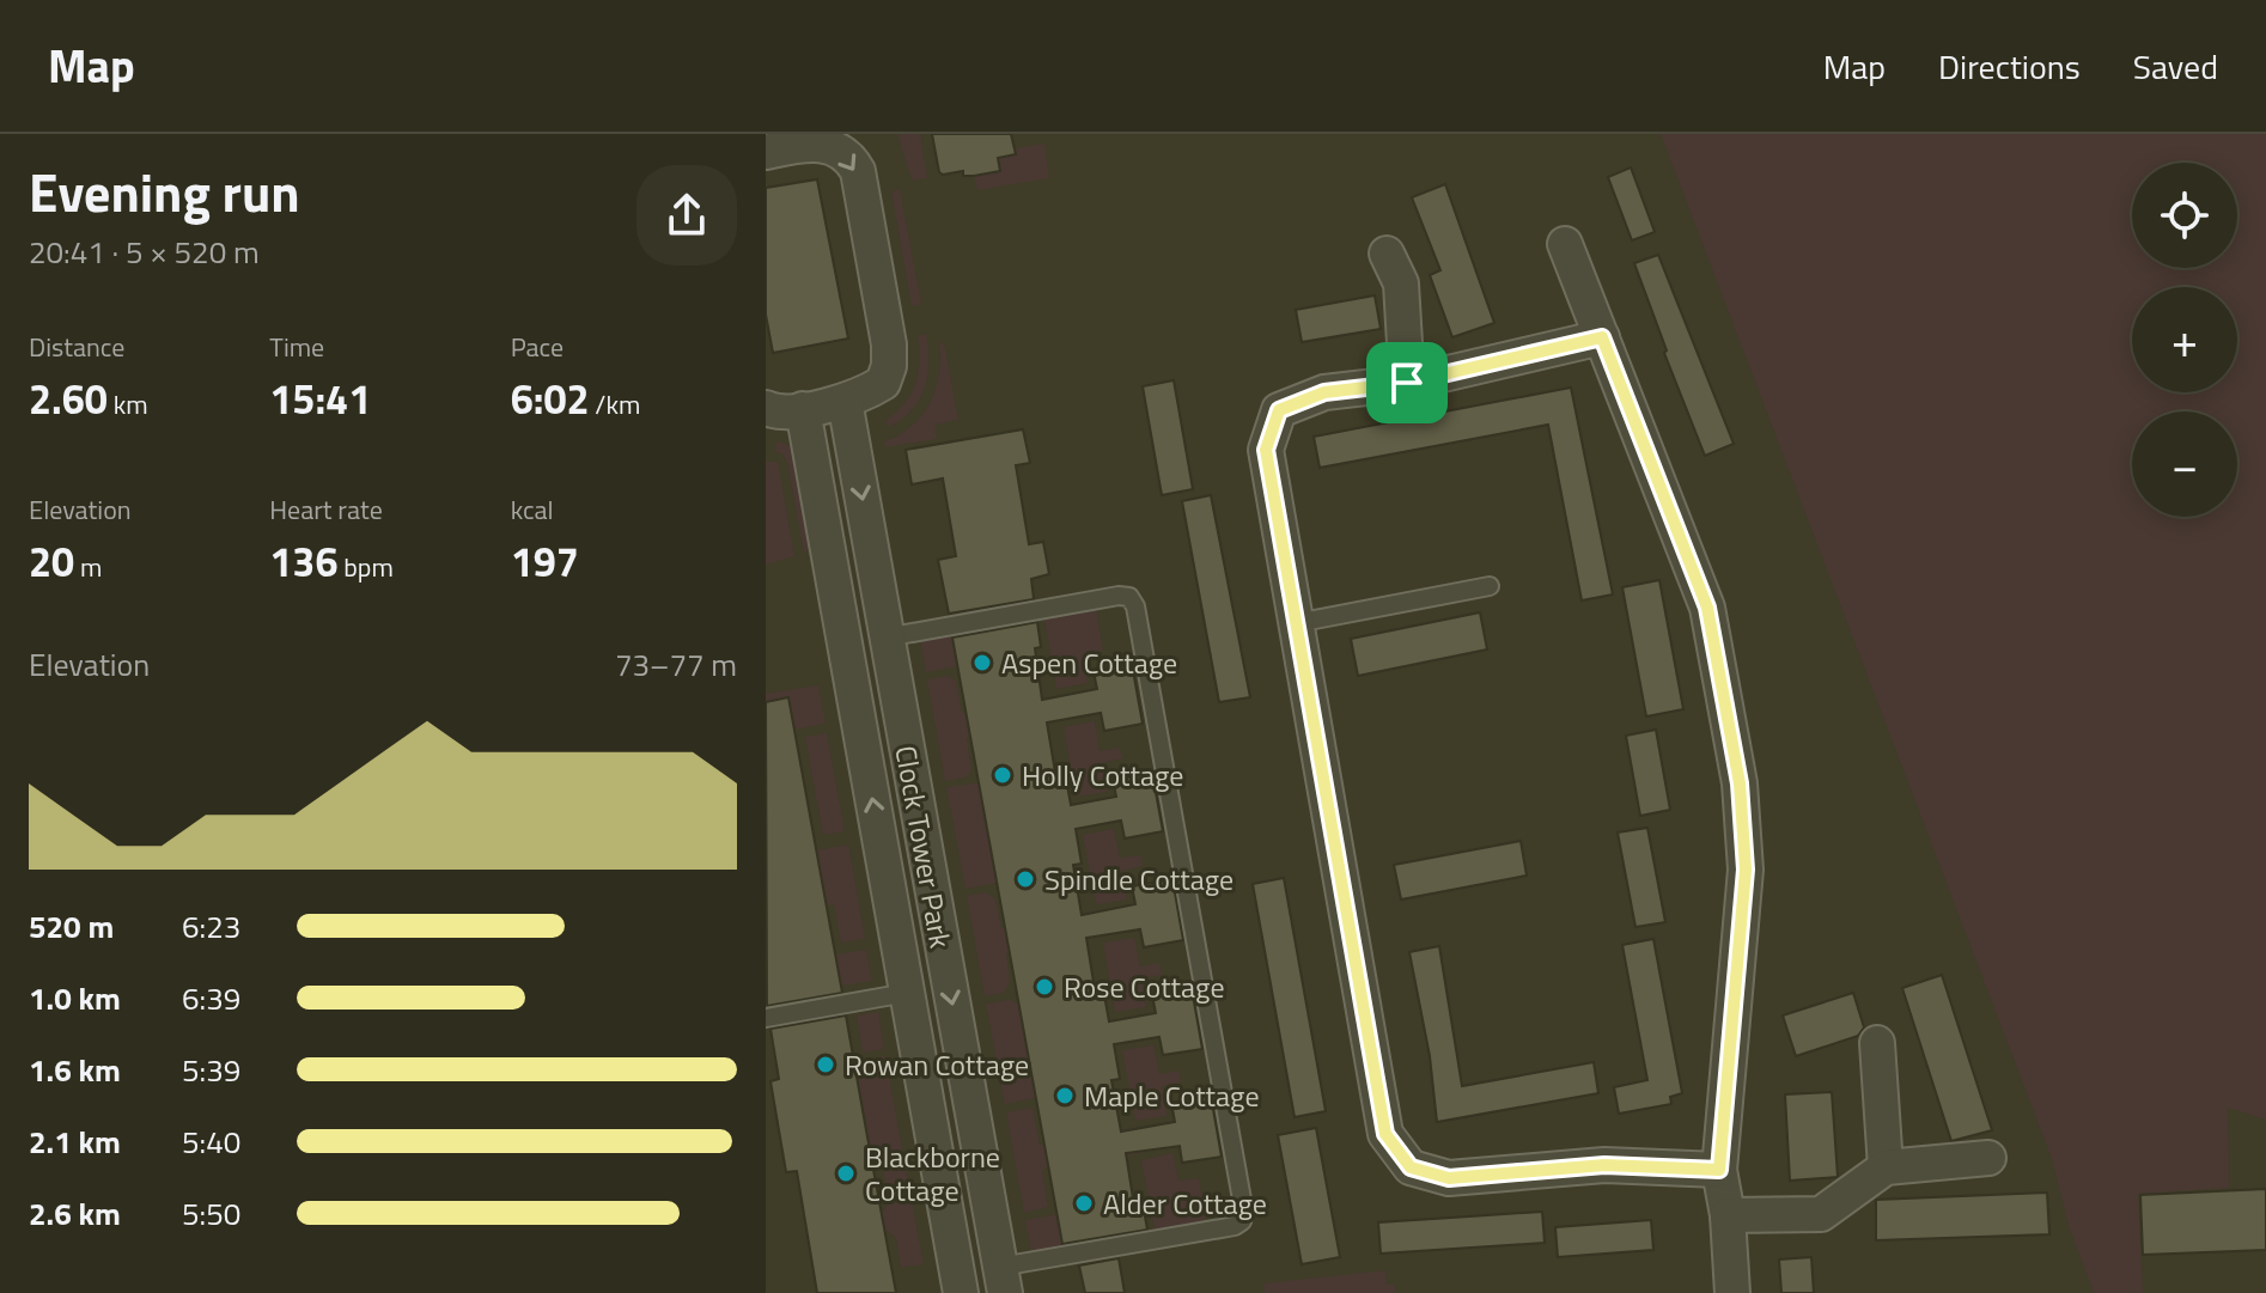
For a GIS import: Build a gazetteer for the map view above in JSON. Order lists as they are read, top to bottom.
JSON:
{
  "streets": {
    "street": ["Clock Tower Park"]
  },
  "places": [
    "Aspen Cottage",
    "Holly Cottage",
    "Spindle Cottage",
    "Rose Cottage",
    "Rowan Cottage",
    "Maple Cottage",
    "Blackborne Cottage",
    "Alder Cottage"
  ],
  "page": {
    "header": "Map",
    "nav": ["Map", "Directions", "Saved"],
    "heading": ["Evening run", "20:41 · 5 × 520 m"],
    "map_buttons": ["+", "−"],
    "stats": [
      ["Distance", "2.60 km"],
      ["Time", "15:41"],
      ["Pace", "6:02 /km"],
      ["Elevation", "20 m"],
      ["Heart rate", "136 bpm"],
      ["kcal", "197"]
    ],
    "chart": ["Elevation", "73–77 m"],
    "list": [
      {
        "name": "520 m",
        "note": "6:23"
      },
      {
        "name": "1.0 km",
        "note": "6:39"
      },
      {
        "name": "1.6 km",
        "note": "5:39"
      },
      {
        "name": "2.1 km",
        "note": "5:40"
      },
      {
        "name": "2.6 km",
        "note": "5:50"
      }
    ]
  }
}
